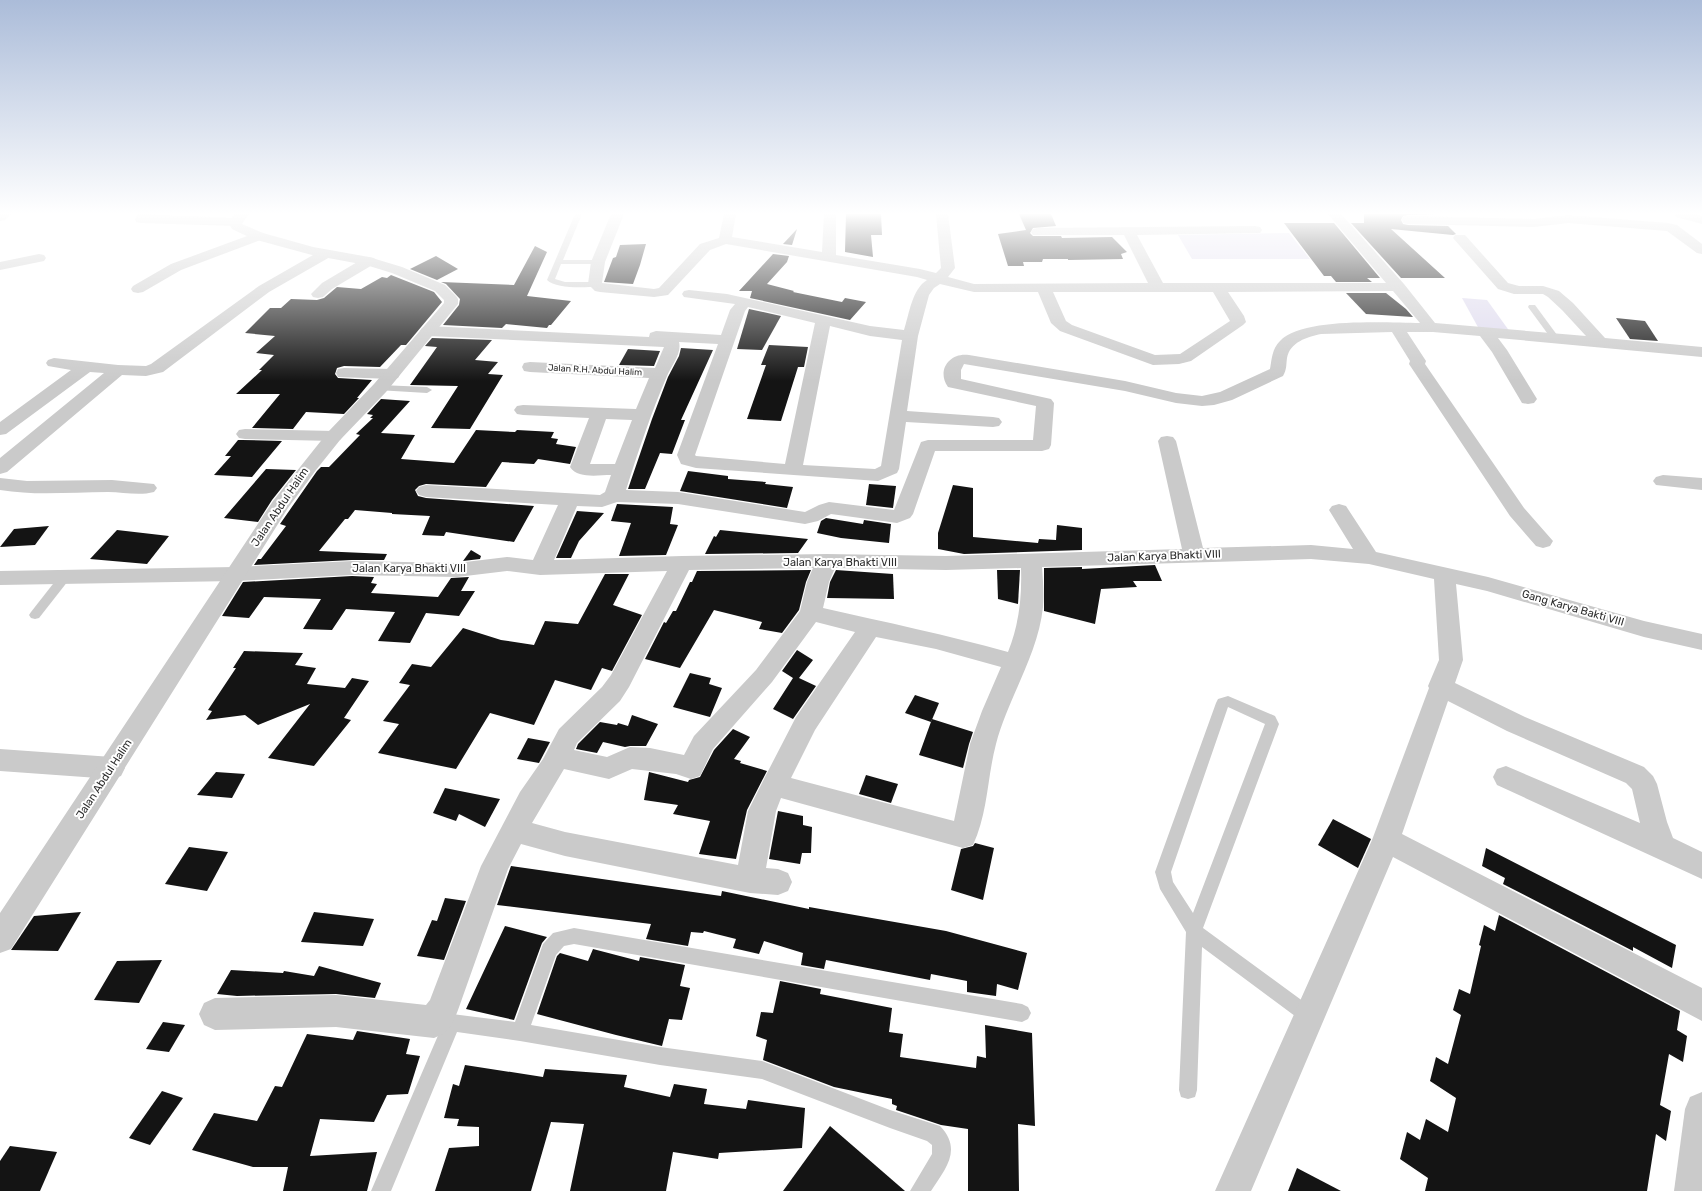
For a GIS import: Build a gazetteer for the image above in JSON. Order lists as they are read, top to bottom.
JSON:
{
  "streets": {
    "street": [
      "Jalan R.H. Abdul Halim",
      "Jalan Abdul Halim",
      "Jalan Karya Bhakti VIII",
      "Gang Karya Bakti VIII"
    ]
  },
  "crossings": [
    ["Jalan Abdul Halim", "Jalan Karya Bhakti VIII"],
    ["Jalan Karya Bhakti VIII", "Gang Karya Bakti VIII"]
  ]
}
